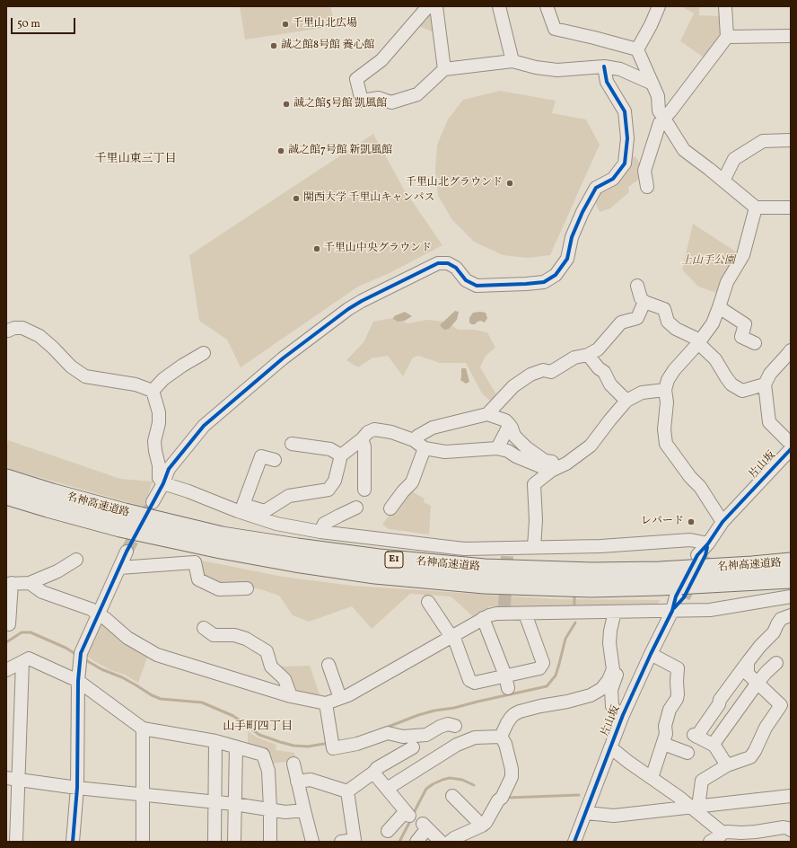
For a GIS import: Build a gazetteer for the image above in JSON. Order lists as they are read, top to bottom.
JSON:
{
  "streets": {
    "highway": ["名神高速道路", "E1"],
    "street": ["片山坂"]
  },
  "districts": ["千里山東三丁目", "山手町四丁目"],
  "parks": ["上山手公園"],
  "places": [
    "千里山北広場",
    "誠之館8号館 養心館",
    "誠之館5号館 凱風館",
    "誠之館7号館 新凱風館",
    "千里山北グラウンド",
    "関西大学 千里山キャンパス",
    "千里山中央グラウンド",
    "レパード"
  ],
  "scale_bar": "50 m"
}
